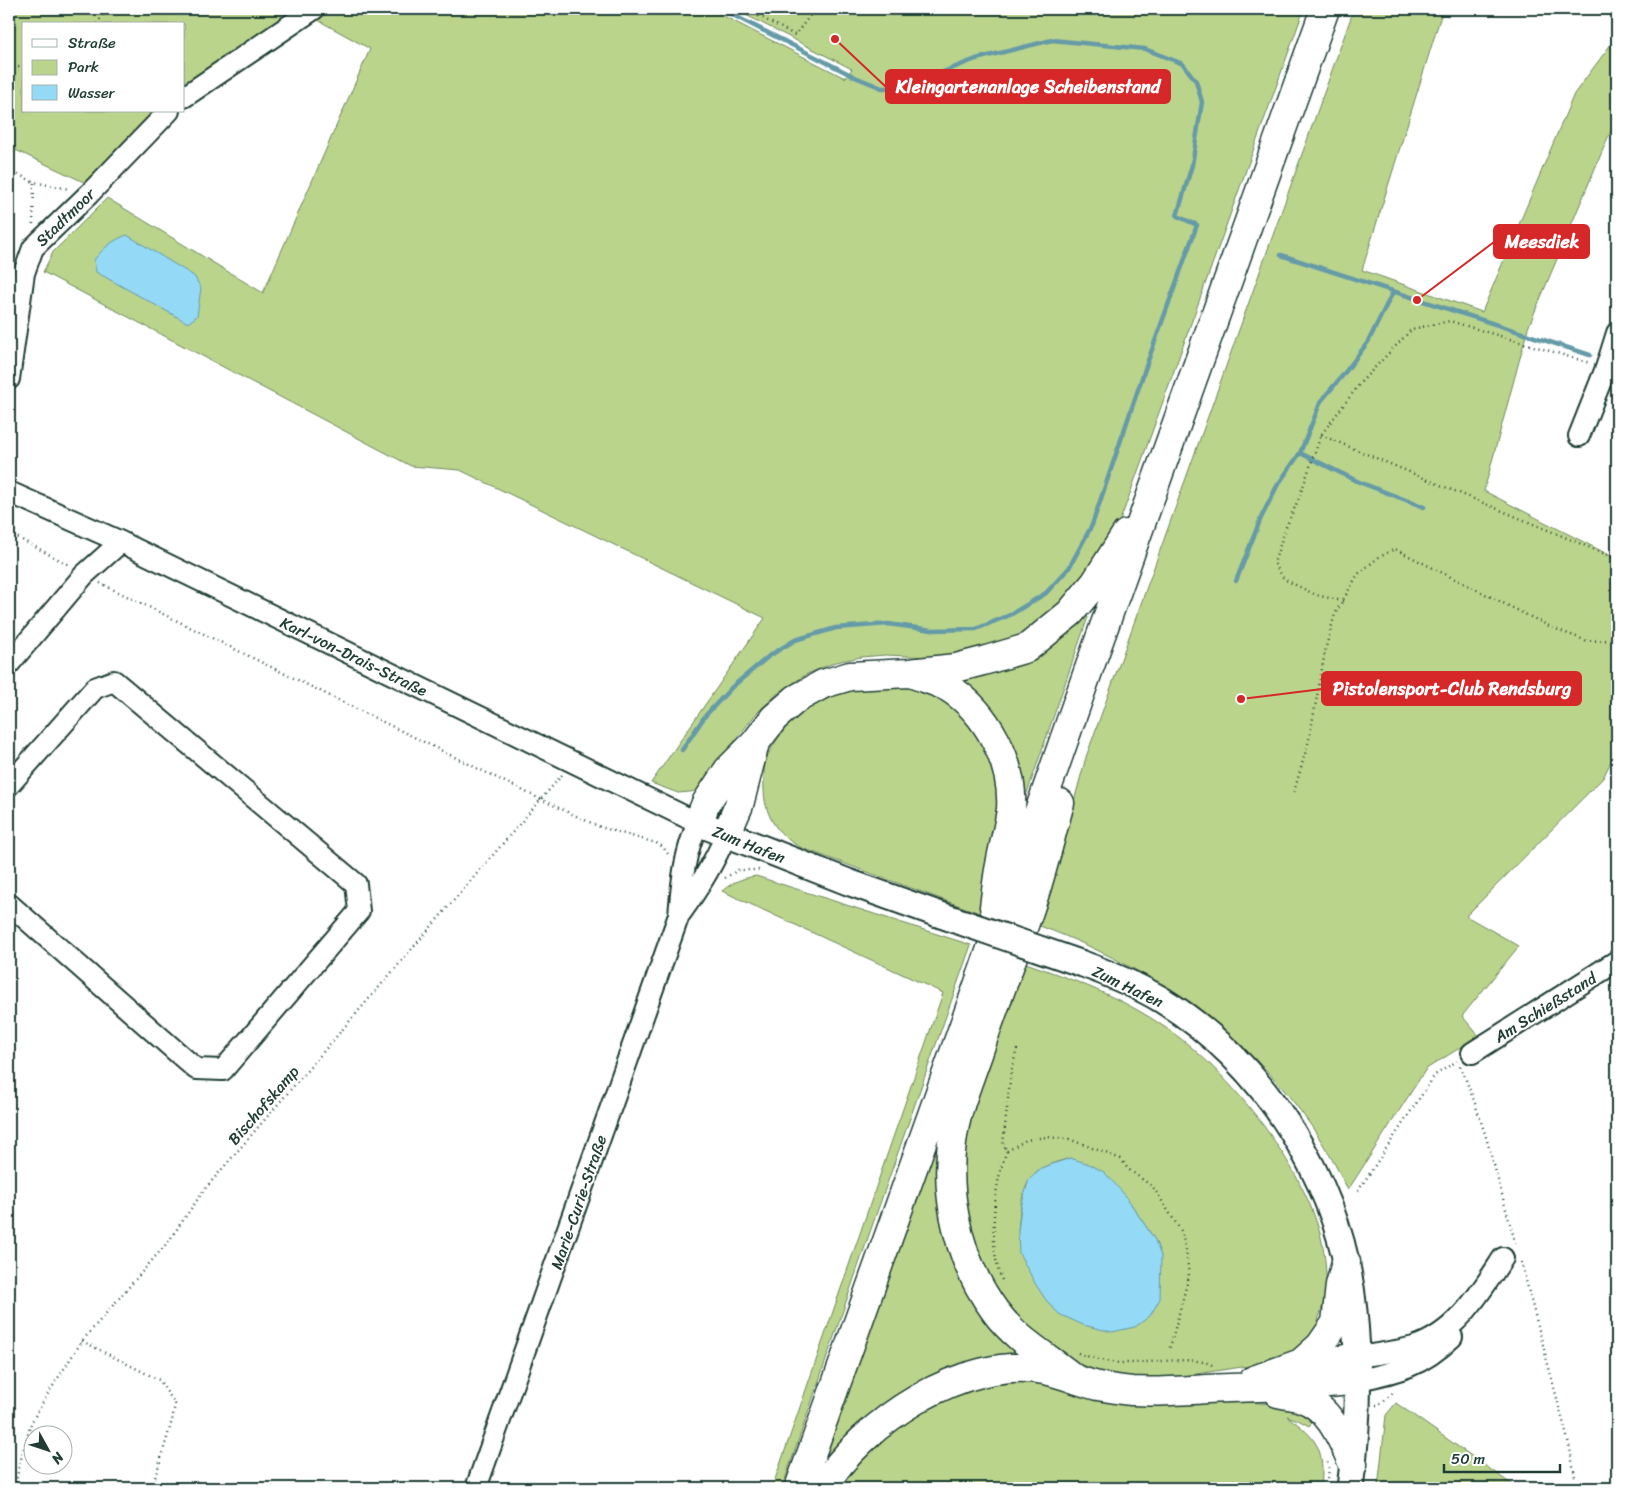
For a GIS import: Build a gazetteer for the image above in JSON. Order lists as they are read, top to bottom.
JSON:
{
  "streets": {
    "main road": ["Zum Hafen"],
    "street": [
      "Stadtmoor",
      "Karl-von-Drais-Straße",
      "Am Schießstand",
      "Marie-Curie-Straße"
    ],
    "path": ["Bischofskamp"]
  },
  "crossings": [
    ["Karl-von-Drais-Straße", "Zum Hafen"],
    ["Karl-von-Drais-Straße", "Bischofskamp"],
    ["Karl-von-Drais-Straße", "Marie-Curie-Straße"],
    ["Zum Hafen", "Marie-Curie-Straße"]
  ],
  "places": ["Kleingartenanlage Scheibenstand", "Meesdiek", "Pistolensport-Club Rendsburg"],
  "legend": ["Straße", "Park", "Wasser"],
  "scale_bar": "50 m",
  "north": "bottom right"
}
